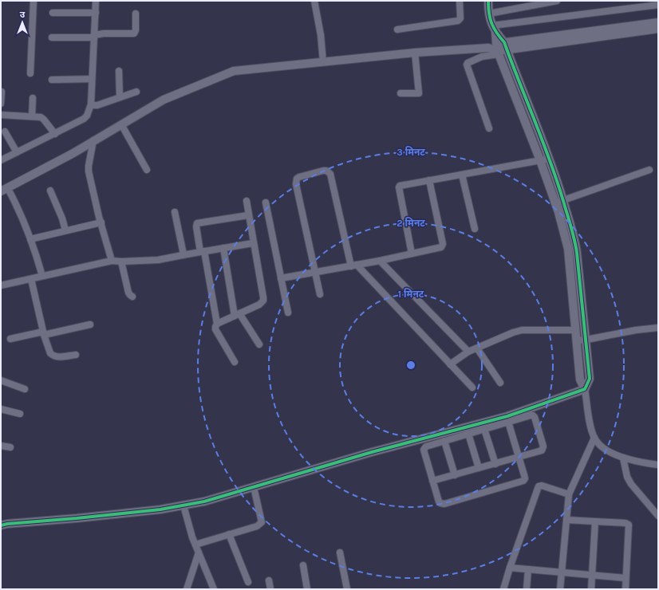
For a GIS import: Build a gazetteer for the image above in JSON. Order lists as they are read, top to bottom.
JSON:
{
  "north": "top",
  "rings": ["3 मिनट", "2 मिनट", "1 मिनट"]
}
